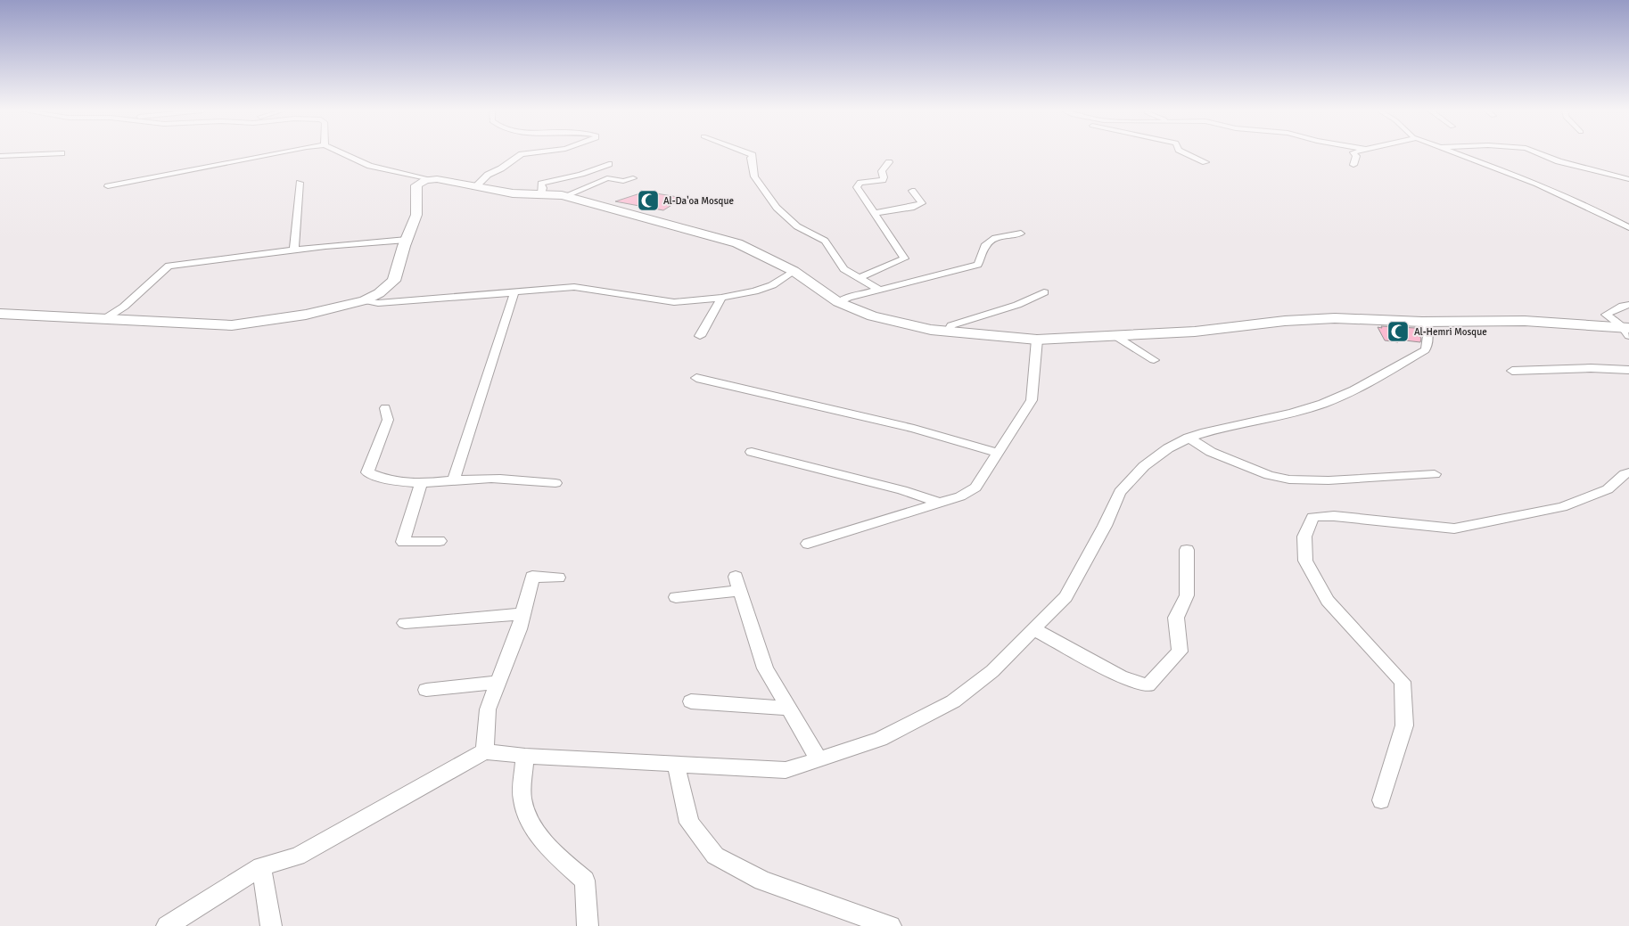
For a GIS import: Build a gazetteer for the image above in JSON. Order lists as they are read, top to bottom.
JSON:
{
  "places": {
    "mosque": ["Al-Da'oa Mosque", "Al-Hemri Mosque"]
  }
}
